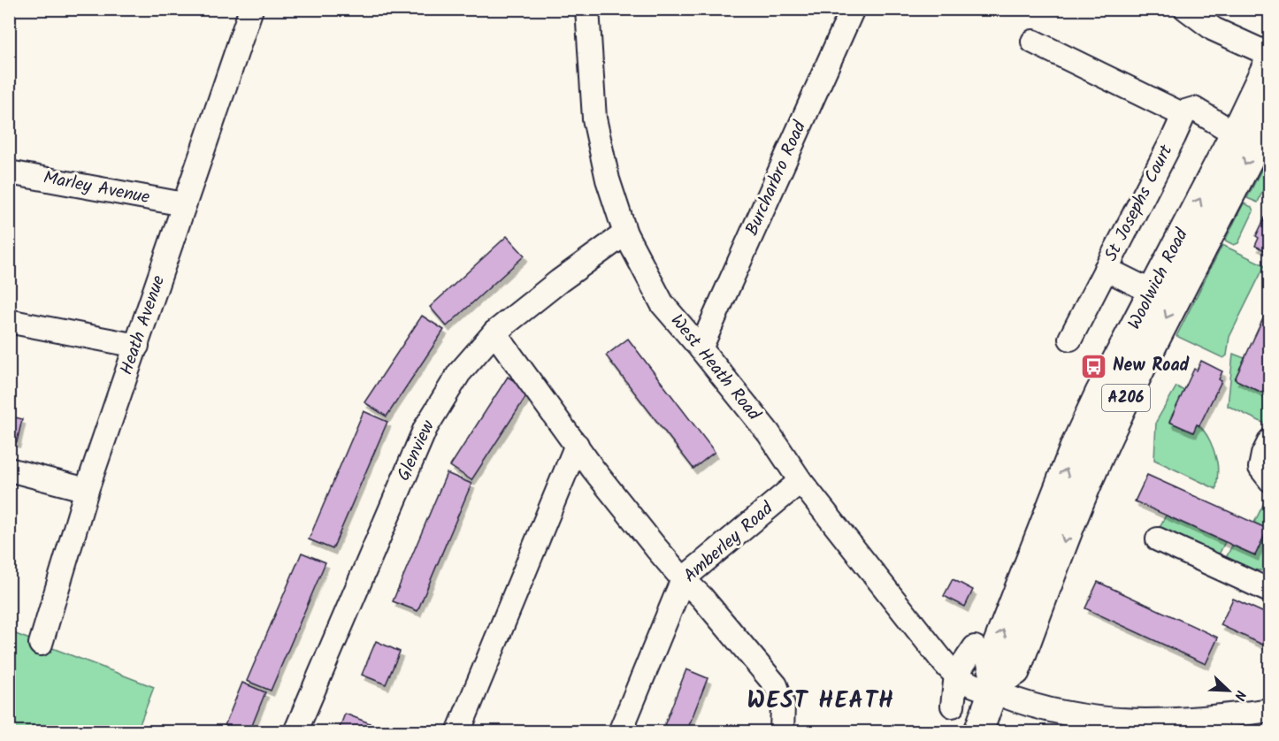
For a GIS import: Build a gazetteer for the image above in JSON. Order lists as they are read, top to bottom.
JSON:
{
  "streets": {
    "main road": ["Woolwich Road", "A206"],
    "street": [
      "Burcharbro Road",
      "Marley Avenue",
      "St Josephs Court",
      "Heath Avenue",
      "West Heath Road",
      "Glenview",
      "Amberley Road"
    ]
  },
  "crossings": [
    ["Burcharbro Road", "West Heath Road"],
    ["Marley Avenue", "Heath Avenue"],
    ["St Josephs Court", "Woolwich Road"],
    ["West Heath Road", "Glenview"],
    ["West Heath Road", "Amberley Road"]
  ],
  "districts": ["WEST HEATH"],
  "places": {
    "bus stop": ["New Road"]
  },
  "north": "bottom right"
}
